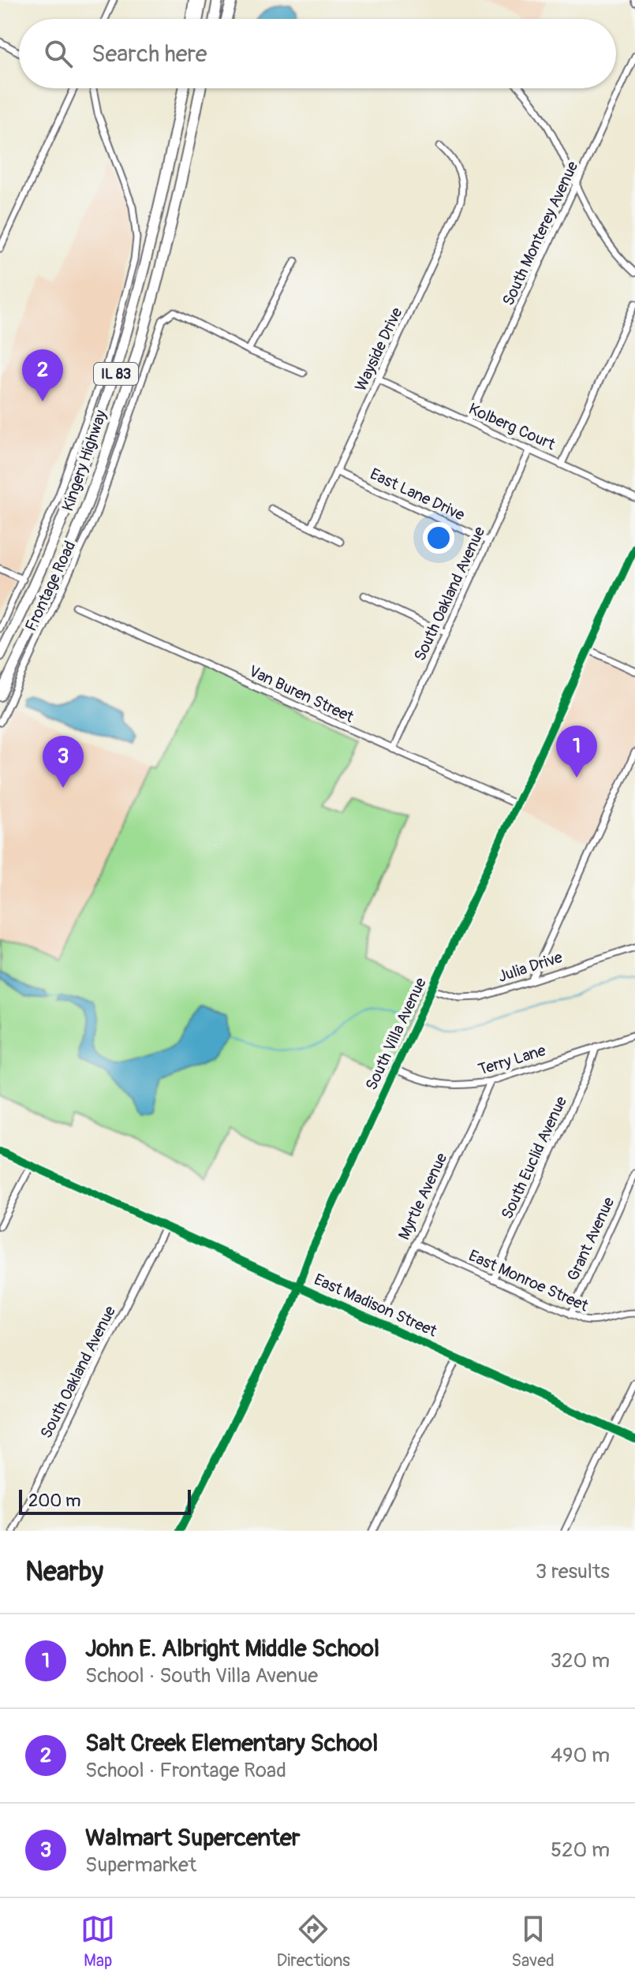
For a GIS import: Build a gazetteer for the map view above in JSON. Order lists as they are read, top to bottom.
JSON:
{
  "streets": {
    "highway": ["IL 83", "Kingery Highway"],
    "street": [
      "South Monterey Avenue",
      "Wayside Drive",
      "Kolberg Court",
      "East Lane Drive",
      "Frontage Road",
      "South Oakland Avenue",
      "Van Buren Street",
      "Julia Drive",
      "South Villa Avenue",
      "Terry Lane",
      "South Euclid Avenue",
      "Myrtle Avenue",
      "Grant Avenue",
      "East Monroe Street",
      "East Madison Street"
    ]
  },
  "crossings": [
    ["South Monterey Avenue", "Kolberg Court"],
    ["Wayside Drive", "Kolberg Court"],
    ["Wayside Drive", "East Lane Drive"],
    ["Kolberg Court", "South Oakland Avenue"],
    ["East Lane Drive", "South Oakland Avenue"],
    ["South Oakland Avenue", "Van Buren Street"],
    ["South Oakland Avenue", "East Madison Street"],
    ["Van Buren Street", "South Villa Avenue"],
    ["Julia Drive", "South Villa Avenue"],
    ["South Villa Avenue", "Terry Lane"],
    ["South Villa Avenue", "East Madison Street"],
    ["Terry Lane", "South Euclid Avenue"],
    ["Terry Lane", "Myrtle Avenue"],
    ["South Euclid Avenue", "East Monroe Street"],
    ["Myrtle Avenue", "East Monroe Street"],
    ["Myrtle Avenue", "East Madison Street"],
    ["Grant Avenue", "East Monroe Street"]
  ],
  "scale_bar": "200 m",
  "page": {
    "search": "Search here",
    "pins": ["2", "1", "3"],
    "scale": "200 m",
    "heading": ["Nearby", "3 results"],
    "list": [
      {
        "mark": "1",
        "name": "John E. Albright Middle School",
        "note": "School · South Villa Avenue",
        "value": "320 m"
      },
      {
        "mark": "2",
        "name": "Salt Creek Elementary School",
        "note": "School · Frontage Road",
        "value": "490 m"
      },
      {
        "mark": "3",
        "name": "Walmart Supercenter",
        "note": "Supermarket",
        "value": "520 m"
      }
    ],
    "nav": ["Map", "Directions", "Saved"]
  }
}
